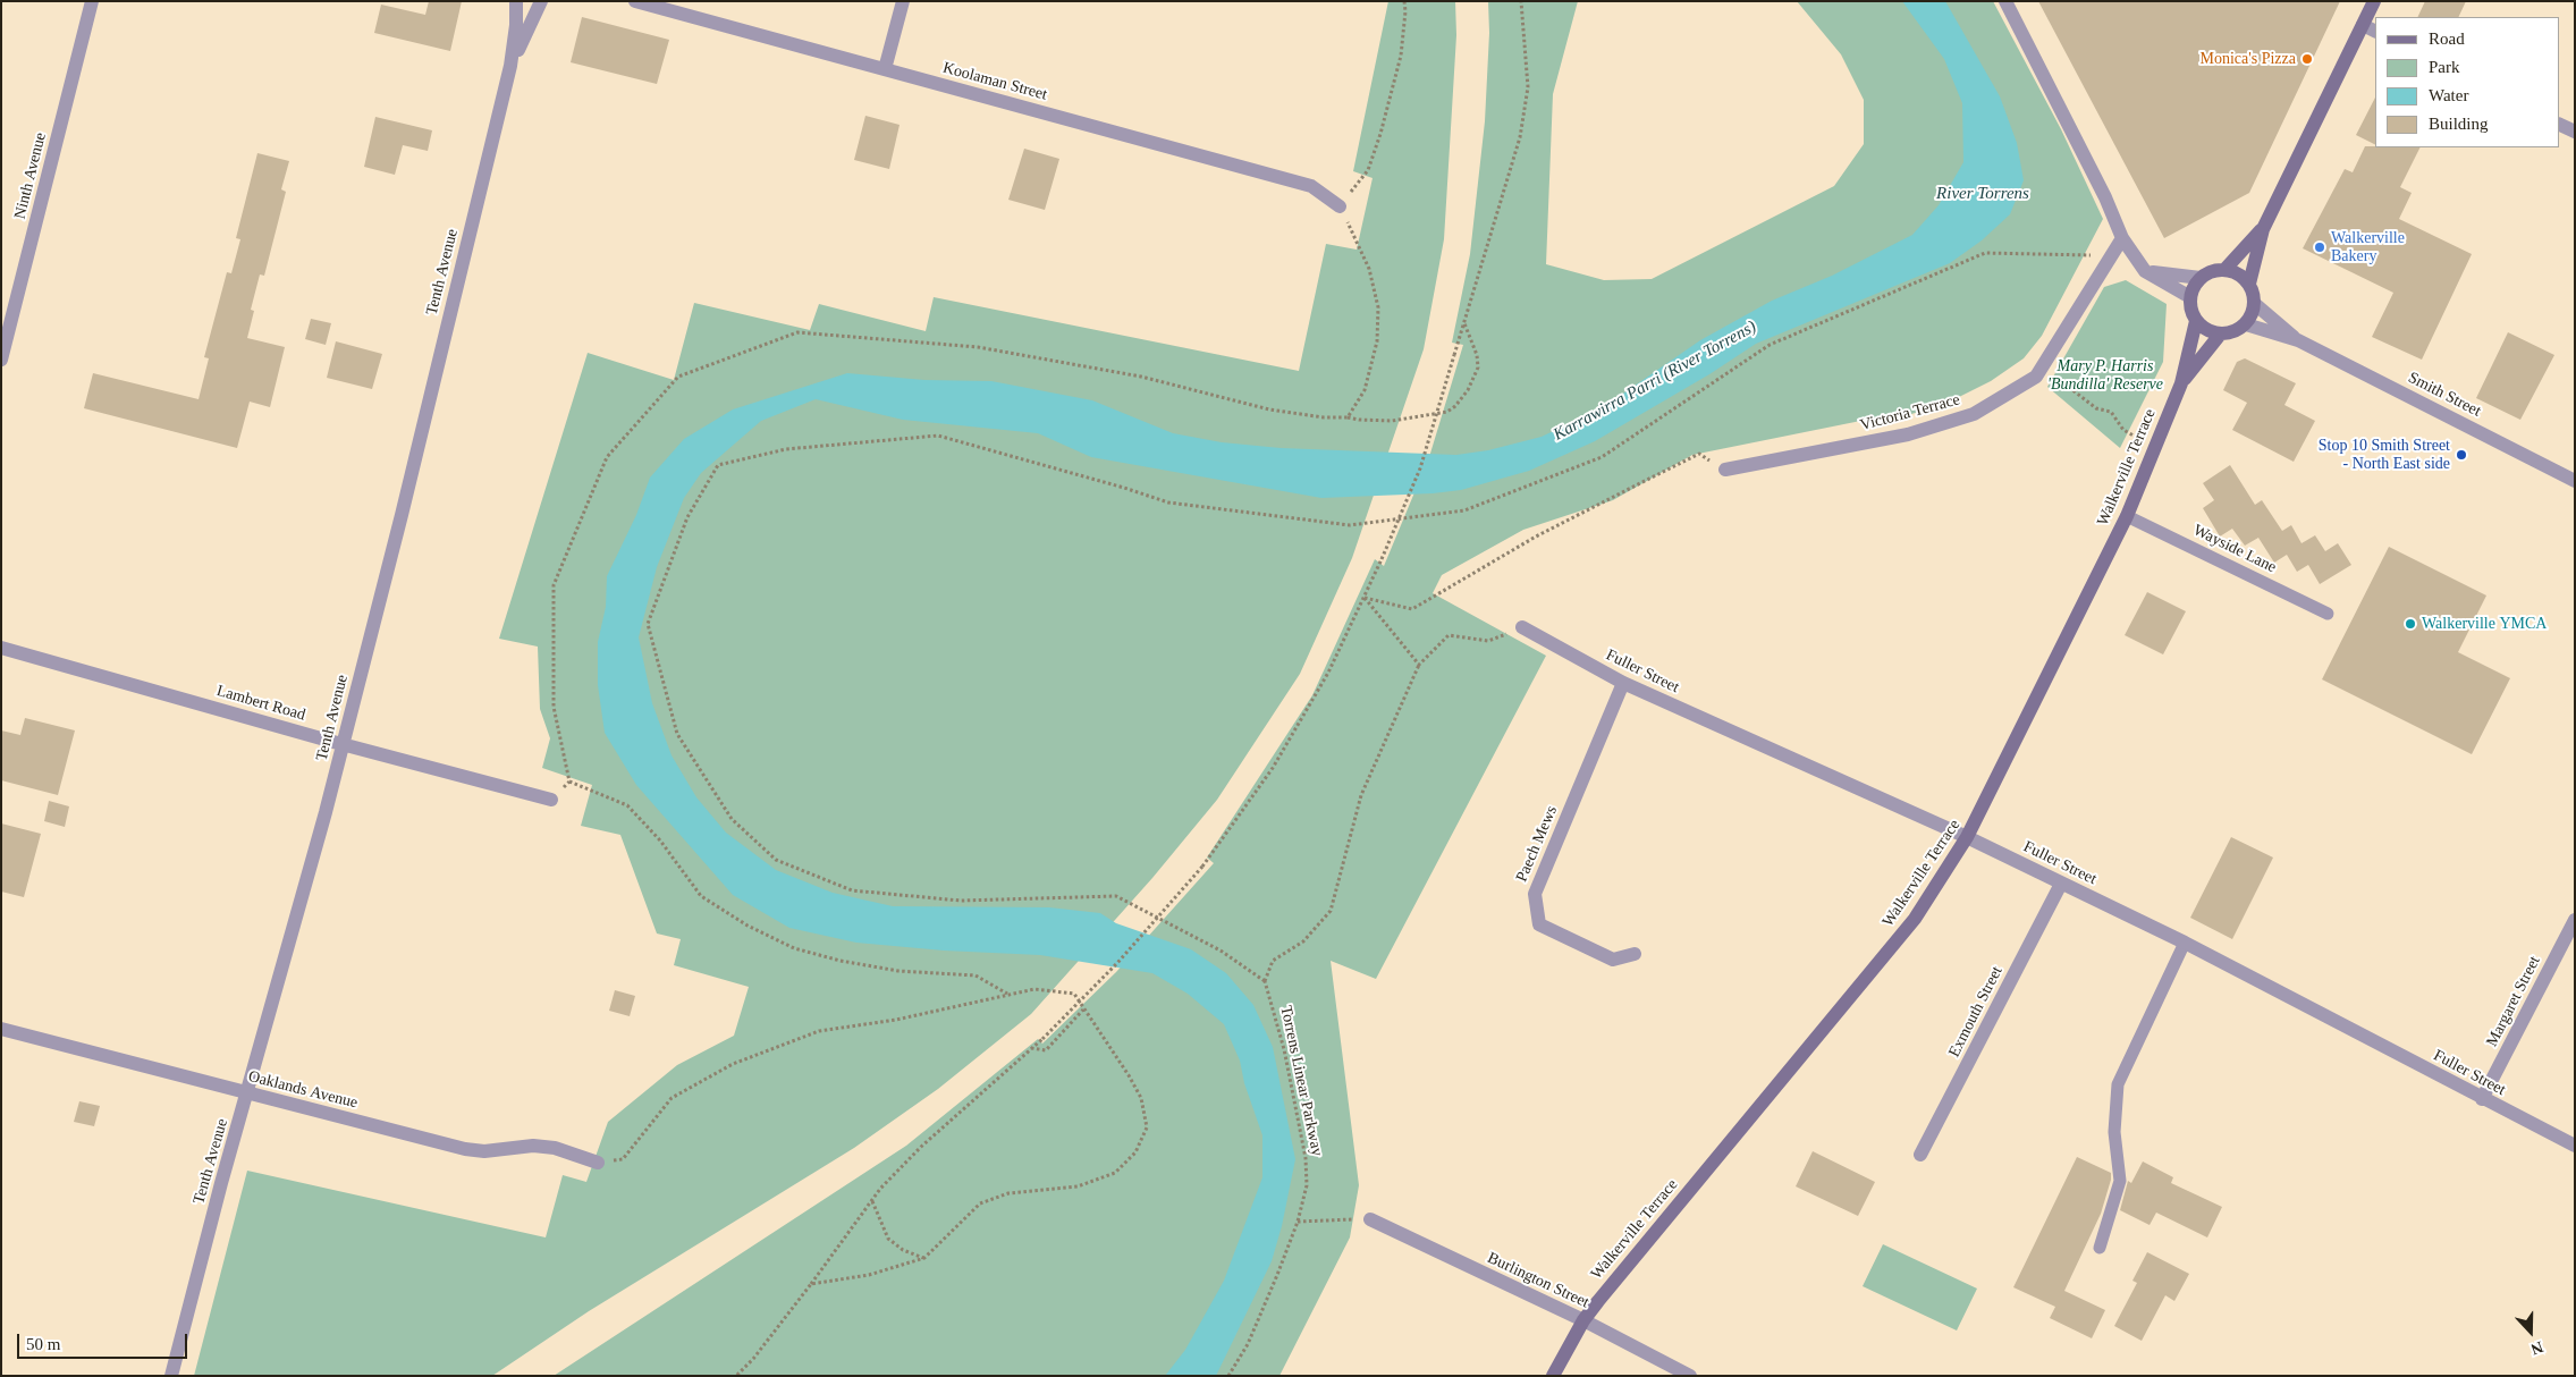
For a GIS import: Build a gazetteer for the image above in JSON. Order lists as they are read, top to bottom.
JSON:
{
  "streets": {
    "street": [
      "Koolaman Street",
      "Ninth Avenue",
      "Tenth Avenue",
      "Smith Street",
      "Victoria Terrace",
      "Walkerville Terrace",
      "Fuller Street",
      "Lambert Road",
      "Paech Mews",
      "Margaret Street",
      "Exmouth Street",
      "Oaklands Avenue",
      "Burlington Street"
    ],
    "lane": ["Wayside Lane"],
    "path": ["Torrens Linear Parkway"]
  },
  "crossings": [
    ["Tenth Avenue", "Lambert Road"],
    ["Tenth Avenue", "Oaklands Avenue"],
    ["Smith Street", "Walkerville Terrace"],
    ["Walkerville Terrace", "Wayside Lane"],
    ["Walkerville Terrace", "Fuller Street"],
    ["Walkerville Terrace", "Burlington Street"],
    ["Fuller Street", "Paech Mews"],
    ["Fuller Street", "Margaret Street"],
    ["Fuller Street", "Exmouth Street"]
  ],
  "water": ["River Torrens", "Karrawirra Parri (River Torrens)"],
  "parks": ["Mary P. Harris 'Bundilla' Reserve"],
  "places": [
    "Monica's Pizza",
    "Walkerville Bakery",
    "Stop 10 Smith Street - North East side",
    "Walkerville YMCA"
  ],
  "legend": [
    "Road",
    "Park",
    "Water",
    "Building"
  ],
  "scale_bar": "50 m",
  "north": "bottom"
}
